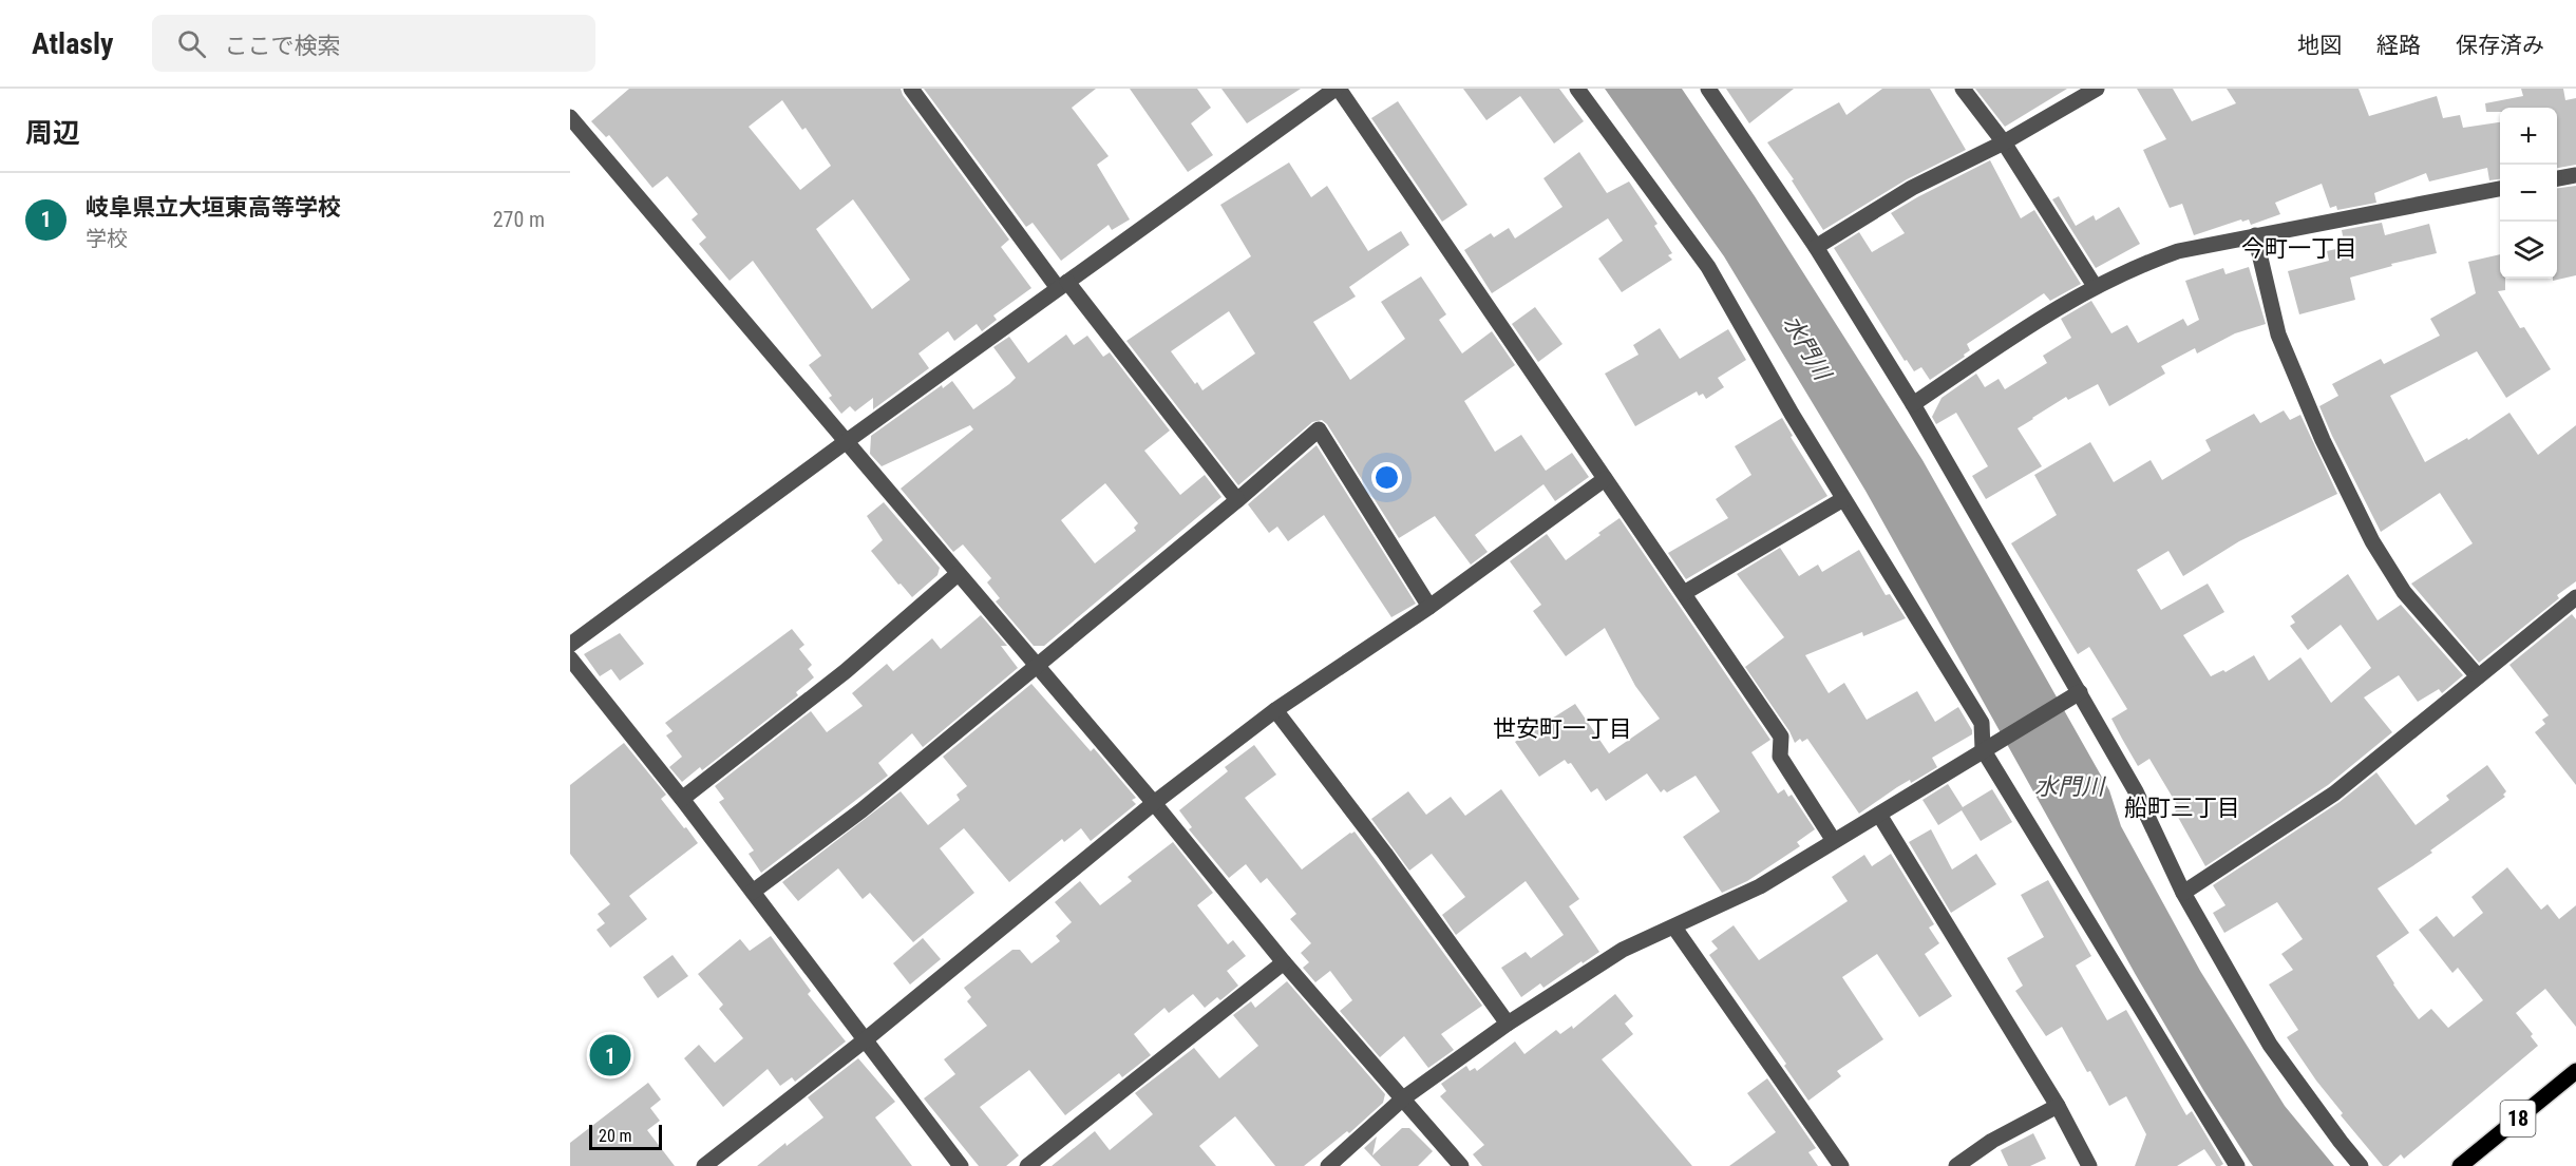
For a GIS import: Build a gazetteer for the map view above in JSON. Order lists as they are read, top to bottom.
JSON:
{
  "streets": {
    "main road": ["18"]
  },
  "districts": ["今町一丁目", "世安町一丁目", "船町三丁目"],
  "water": ["水門川"],
  "scale_bar": "20 m",
  "page": {
    "header": "Atlasly",
    "search": "ここで検索",
    "nav": ["地図", "経路", "保存済み"],
    "heading": "周辺",
    "map_buttons": ["+", "−"],
    "list": [
      {
        "mark": "1",
        "name": "岐阜県立大垣東高等学校",
        "note": "学校",
        "value": "270 m"
      }
    ],
    "pins": "1",
    "scale": "20 m"
  }
}
